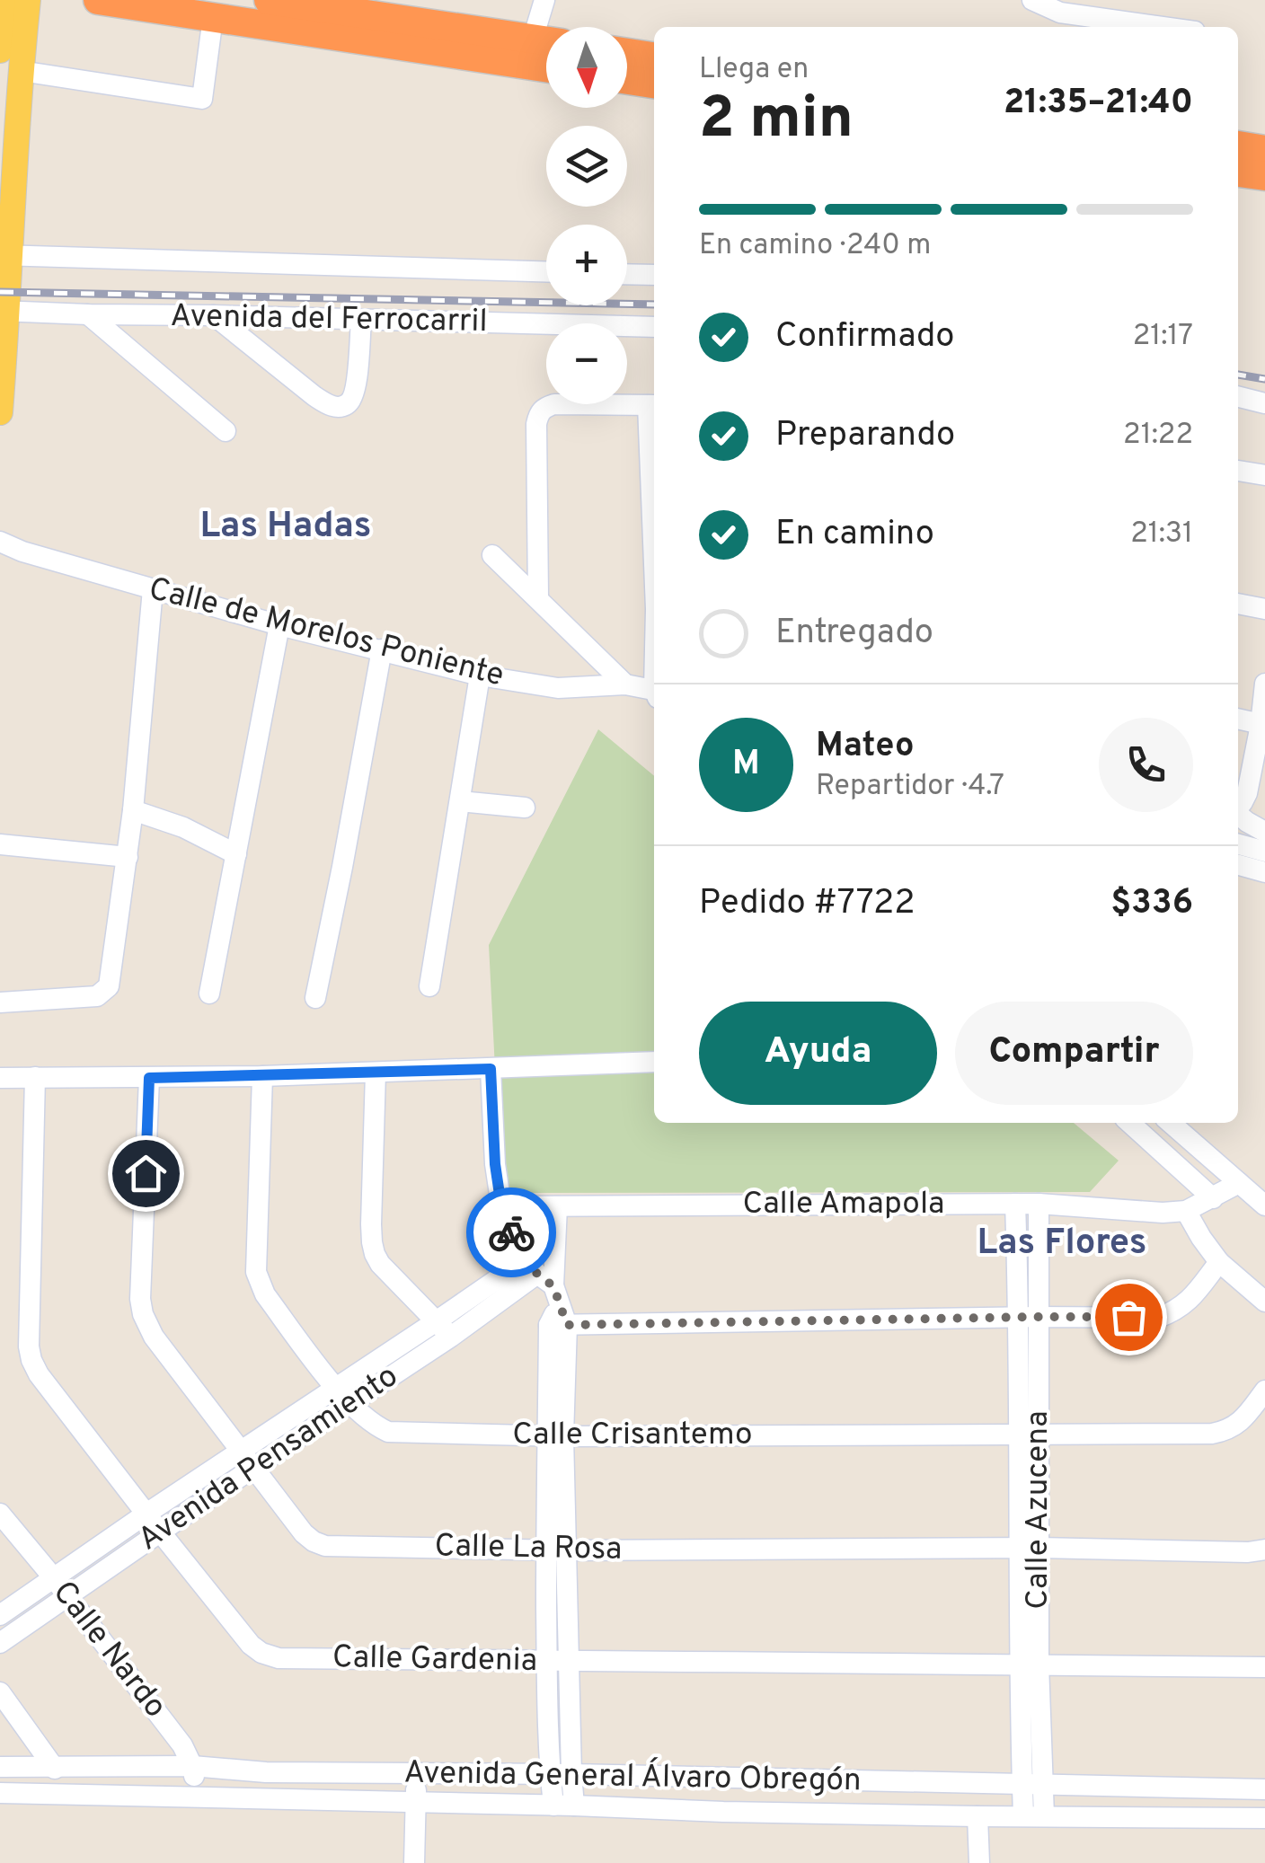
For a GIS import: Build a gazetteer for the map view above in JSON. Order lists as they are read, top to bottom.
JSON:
{
  "streets": {
    "street": [
      "Avenida del Ferrocarril",
      "Calle de Morelos Poniente",
      "Calle Amapola",
      "Calle Crisantemo",
      "Avenida Pensamiento",
      "Calle Azucena",
      "Calle La Rosa",
      "Calle Nardo",
      "Calle Gardenia",
      "Avenida General Álvaro Obregón"
    ]
  },
  "crossings": [
    ["Calle Amapola", "Calle Azucena"],
    ["Calle Crisantemo", "Avenida Pensamiento"],
    ["Calle Crisantemo", "Calle Azucena"],
    ["Avenida Pensamiento", "Calle La Rosa"],
    ["Avenida Pensamiento", "Calle Nardo"],
    ["Avenida Pensamiento", "Calle Gardenia"],
    ["Calle Azucena", "Calle La Rosa"],
    ["Calle Azucena", "Calle Gardenia"],
    ["Calle Azucena", "Avenida General Álvaro Obregón"],
    ["Calle Nardo", "Avenida General Álvaro Obregón"]
  ],
  "districts": ["Las Hadas", "Las Flores"],
  "north": "bottom",
  "page": {
    "map_buttons": ["+", "−"],
    "heading": ["2 min", "Llega en", "21:35–21:40"],
    "panel": [
      "Mateo",
      "Repartidor · 4.7",
      "Pedido #7722",
      "$336"
    ],
    "bar": "En camino · 240 m",
    "list": [
      ["Confirmado", "21:17"],
      ["Preparando", "21:22"],
      ["En camino", "21:31"],
      "Entregado"
    ],
    "round": "M",
    "buttons": ["Ayuda", "Compartir"]
  }
}
